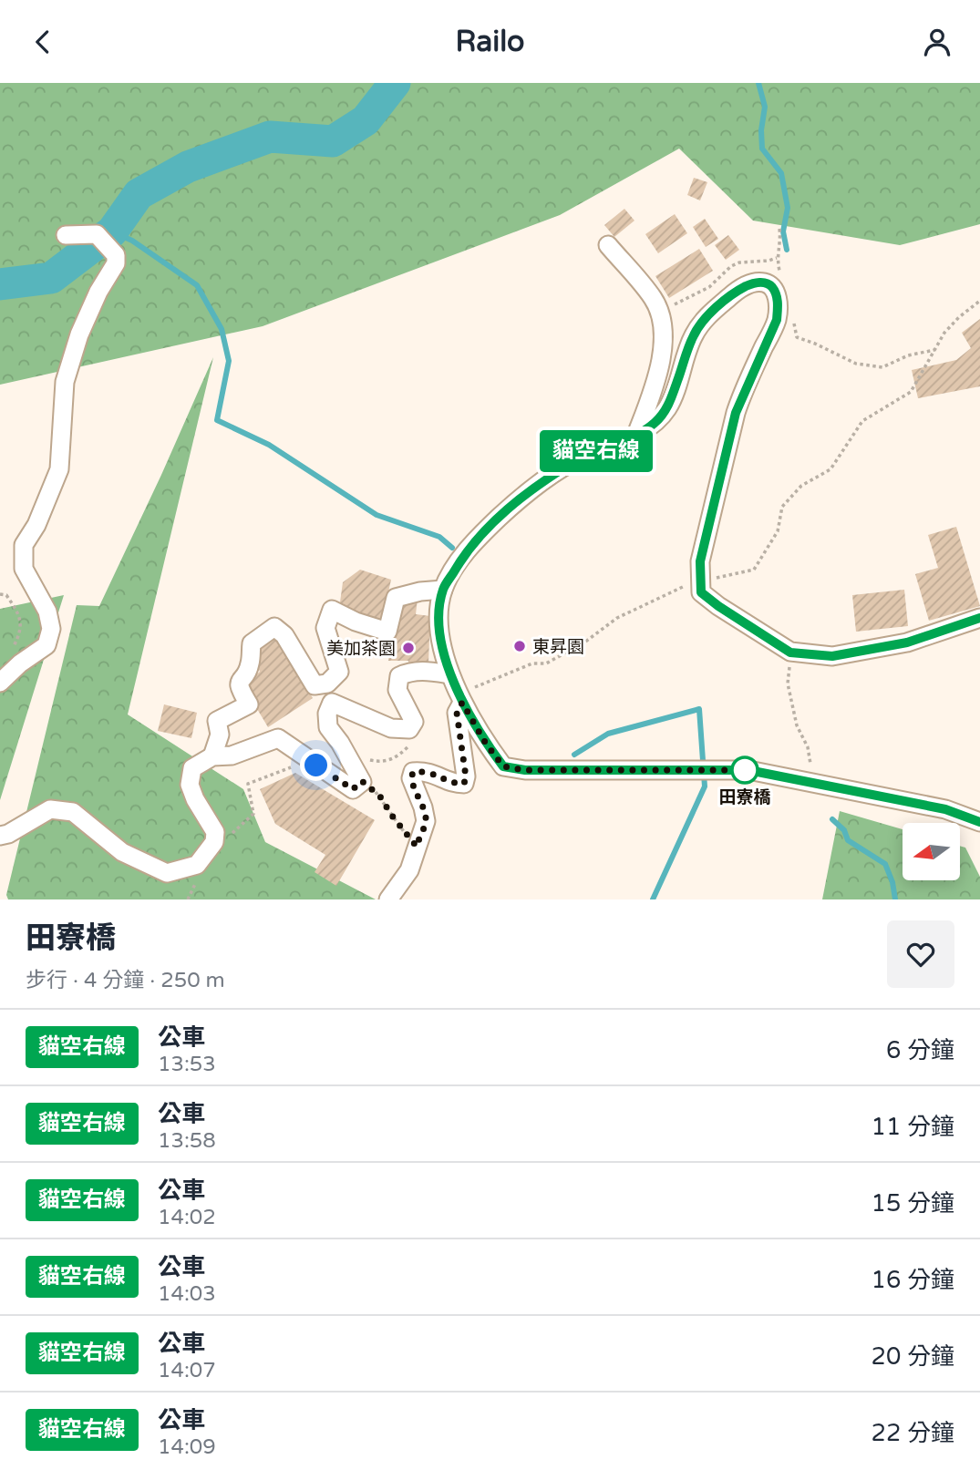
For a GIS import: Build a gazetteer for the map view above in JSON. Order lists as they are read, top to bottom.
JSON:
{
  "places": ["東昇園", "美加茶園", "田寮橋"],
  "lines": ["bus line 貓空右線"],
  "north": "left",
  "page": {
    "header": "Railo",
    "on_map": "貓空右線",
    "heading": ["田寮橋", "步行 · 4 分鐘 · 250 m"],
    "list": [
      {
        "mark": "貓空右線",
        "name": "公車",
        "note": "13:53",
        "value": "6 分鐘"
      },
      {
        "mark": "貓空右線",
        "name": "公車",
        "note": "13:58",
        "value": "11 分鐘"
      },
      {
        "mark": "貓空右線",
        "name": "公車",
        "note": "14:02",
        "value": "15 分鐘"
      },
      {
        "mark": "貓空右線",
        "name": "公車",
        "note": "14:03",
        "value": "16 分鐘"
      },
      {
        "mark": "貓空右線",
        "name": "公車",
        "note": "14:07",
        "value": "20 分鐘"
      },
      {
        "mark": "貓空右線",
        "name": "公車",
        "note": "14:09",
        "value": "22 分鐘"
      }
    ]
  }
}
